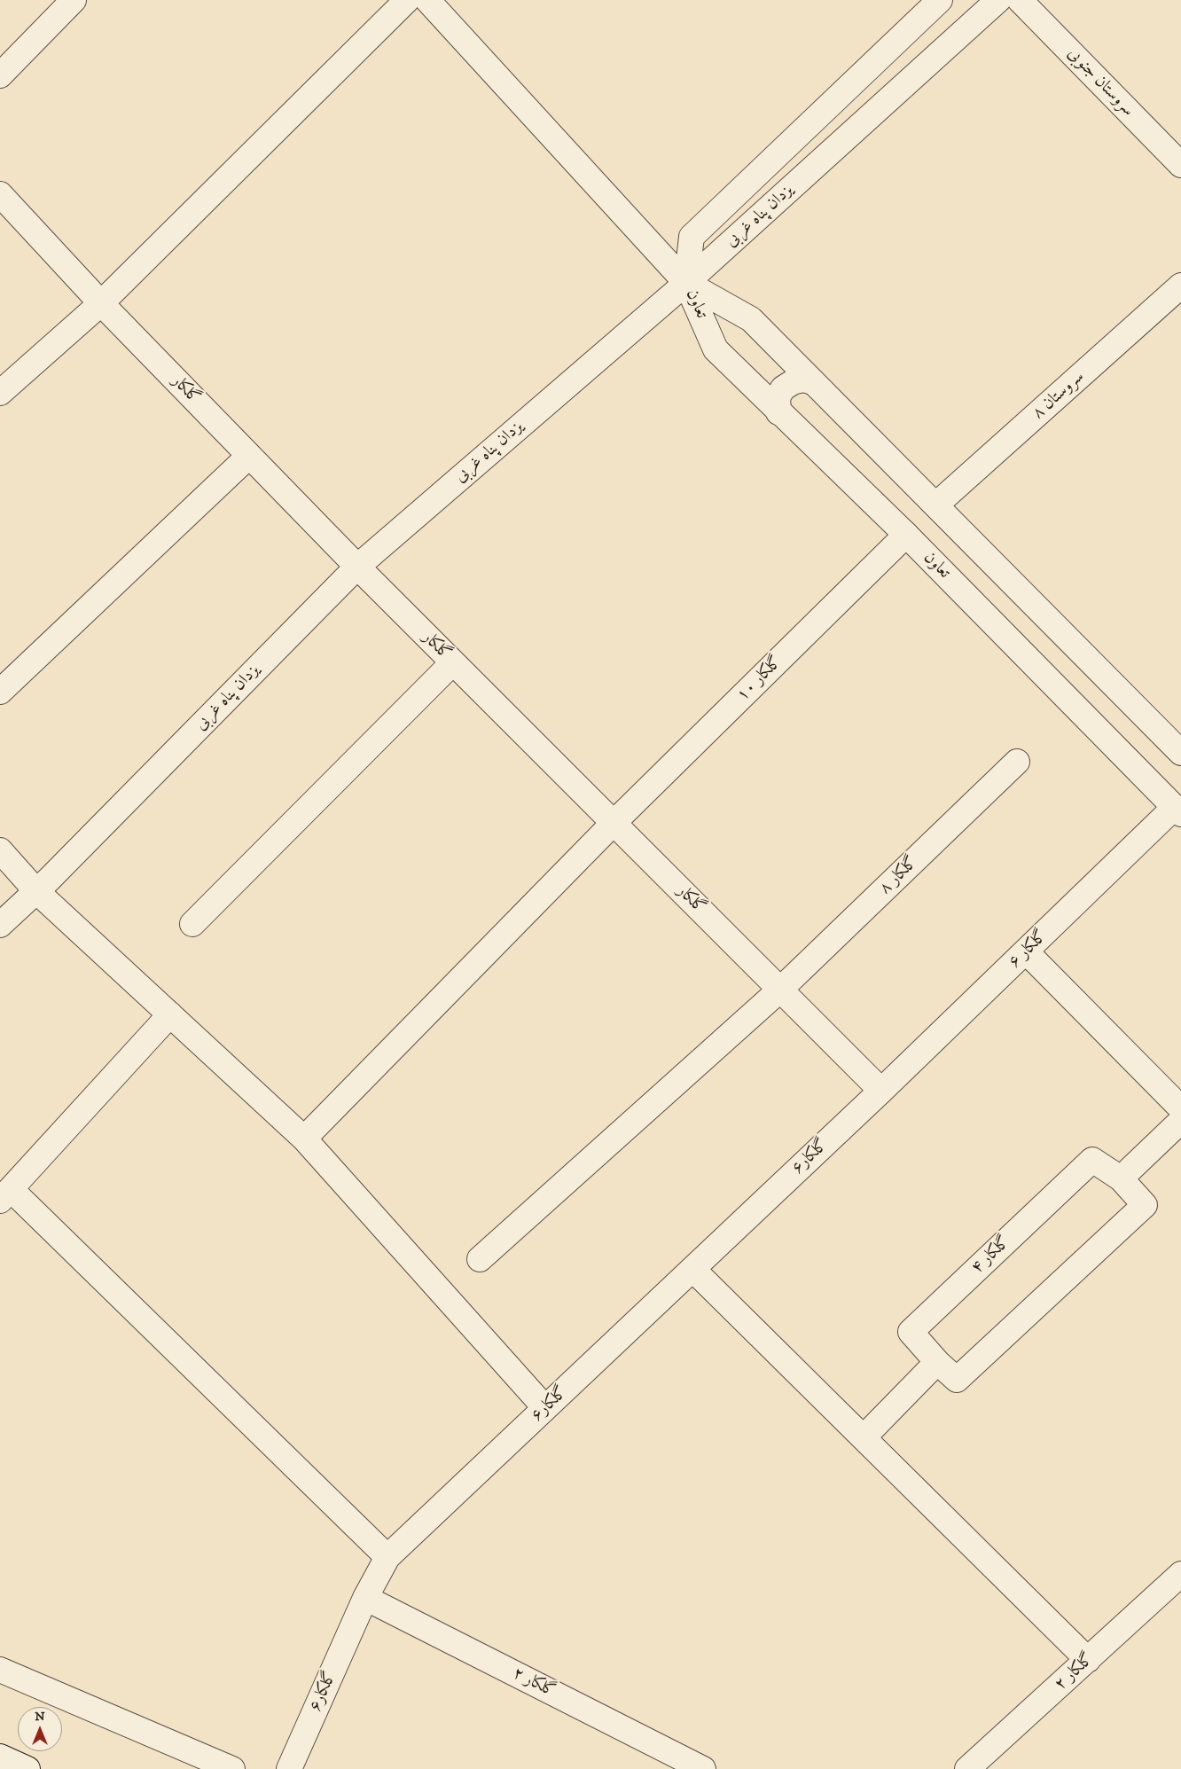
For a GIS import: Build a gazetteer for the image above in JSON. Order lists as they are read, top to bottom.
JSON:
{
  "streets": {
    "street": [
      "سروستان جنوبی",
      "یزدان پناه غربی",
      "تعاون",
      "گلکار",
      "سروستان ۸",
      "گلکار ۱۰",
      "گلکار ۸",
      "گلکار ۶",
      "گلکار۶",
      "گلکار ۴",
      "گلکار ۲"
    ]
  },
  "crossings": [
    ["یزدان پناه غربی", "تعاون"],
    ["یزدان پناه غربی", "گلکار"],
    ["تعاون", "سروستان ۸"],
    ["تعاون", "گلکار ۱۰"],
    ["تعاون", "گلکار ۶"],
    ["گلکار", "گلکار ۱۰"],
    ["گلکار", "گلکار ۸"],
    ["گلکار", "گلکار ۶"],
    ["گلکار", "گلکار۶"],
    ["گلکار ۶", "گلکار۶"],
    ["گلکار۶", "گلکار ۲"]
  ],
  "north": "top"
}
